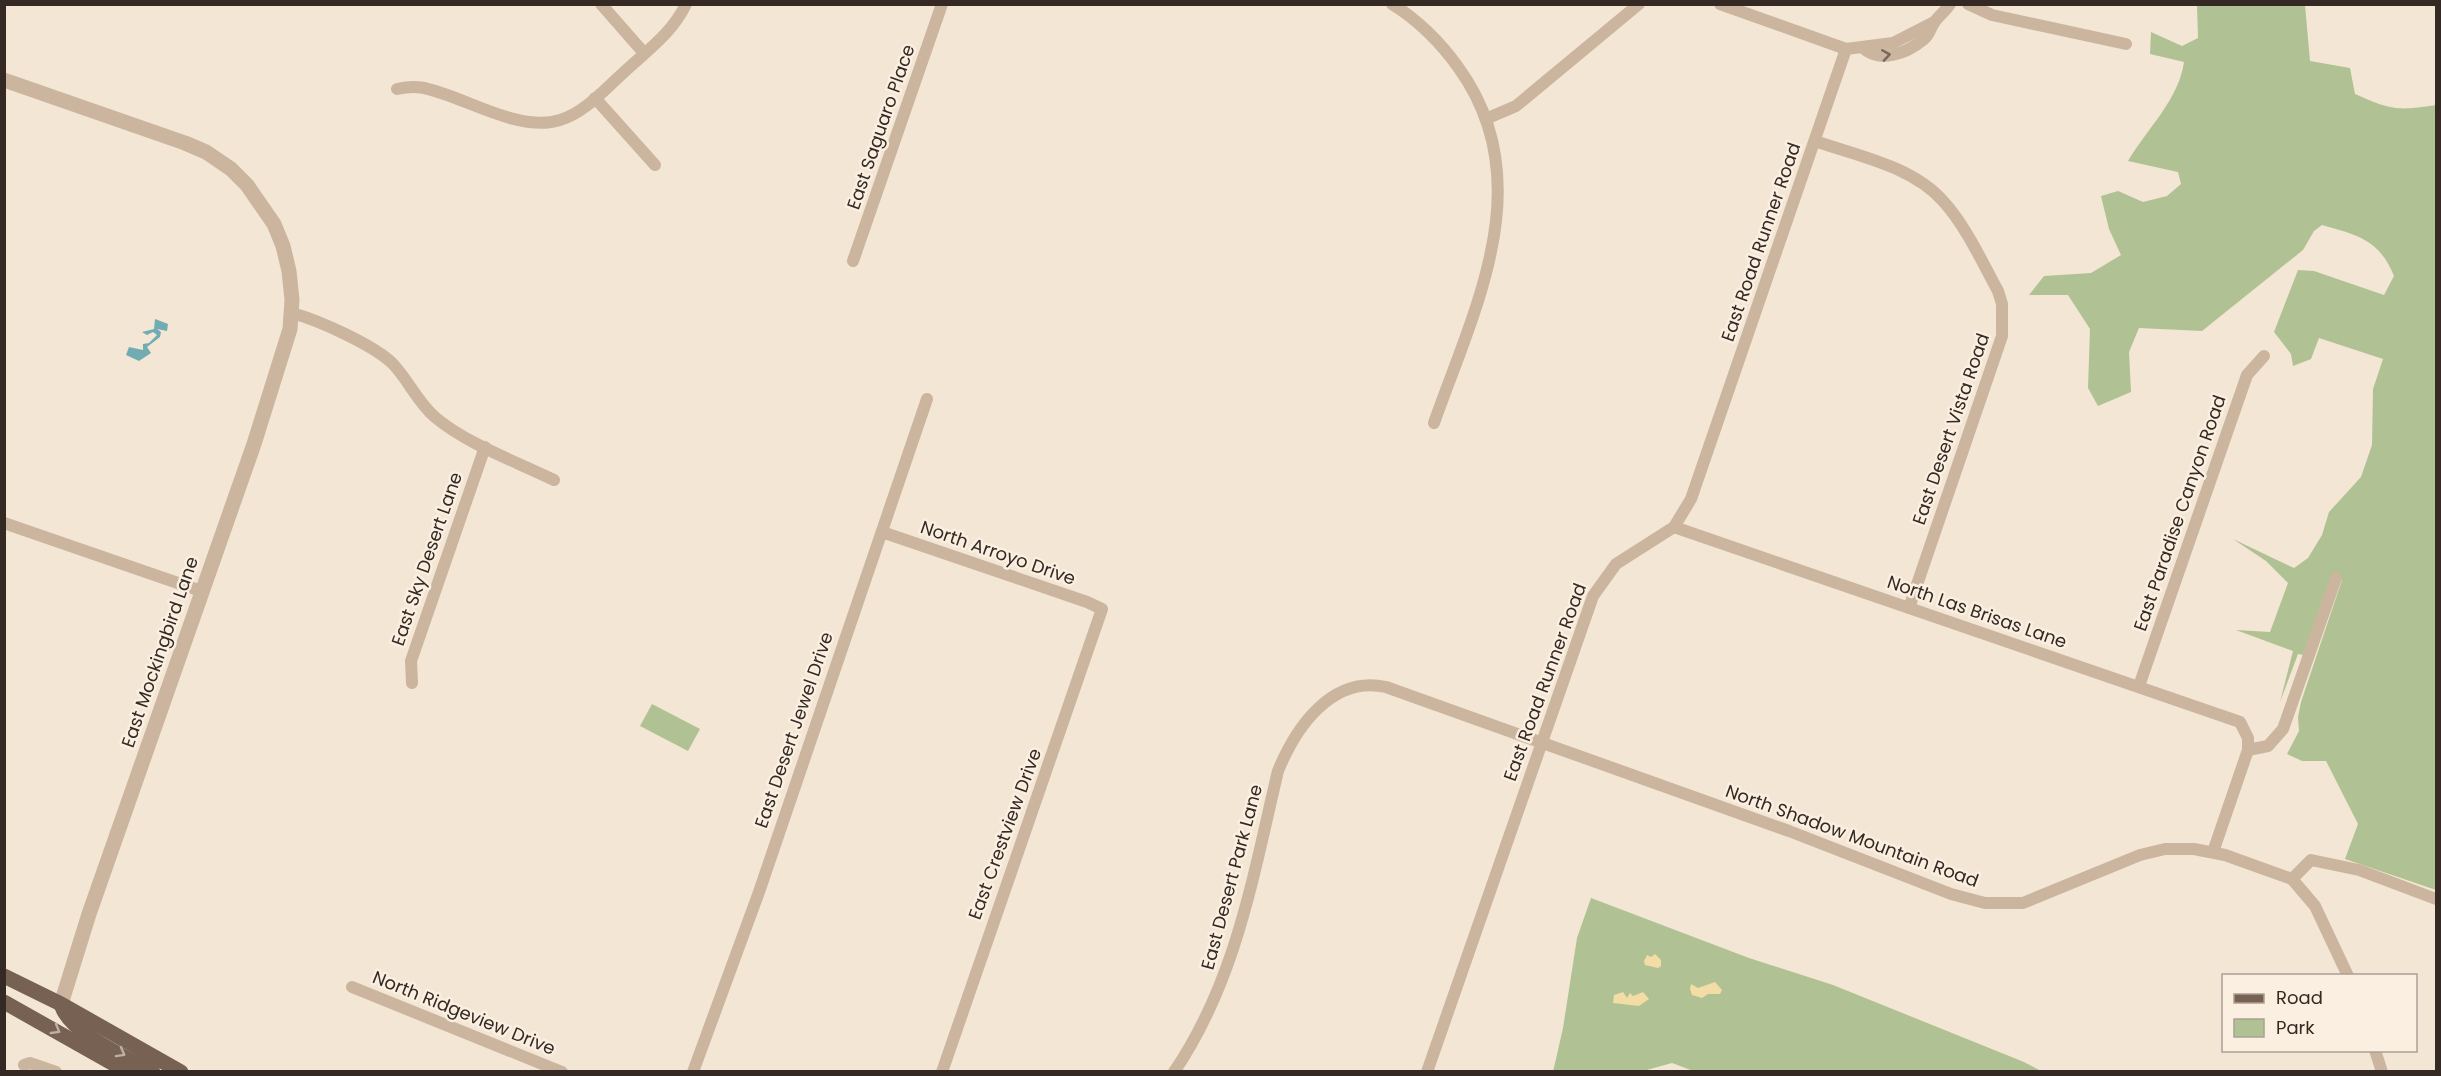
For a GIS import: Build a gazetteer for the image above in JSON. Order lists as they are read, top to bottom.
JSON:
{
  "streets": {
    "street": [
      "East Saguaro Place",
      "East Road Runner Road",
      "East Desert Vista Road",
      "East Paradise Canyon Road",
      "North Arroyo Drive",
      "East Sky Desert Lane",
      "North Las Brisas Lane",
      "East Mockingbird Lane",
      "East Desert Jewel Drive",
      "East Crestview Drive",
      "North Shadow Mountain Road",
      "East Desert Park Lane",
      "North Ridgeview Drive"
    ]
  },
  "crossings": [
    ["East Road Runner Road", "East Desert Vista Road"],
    ["East Road Runner Road", "North Las Brisas Lane"],
    ["East Road Runner Road", "North Shadow Mountain Road"],
    ["East Desert Vista Road", "North Las Brisas Lane"],
    ["East Paradise Canyon Road", "North Las Brisas Lane"],
    ["North Arroyo Drive", "East Desert Jewel Drive"],
    ["North Arroyo Drive", "East Crestview Drive"],
    ["North Shadow Mountain Road", "East Desert Park Lane"]
  ],
  "legend": ["Road", "Park"]
}
